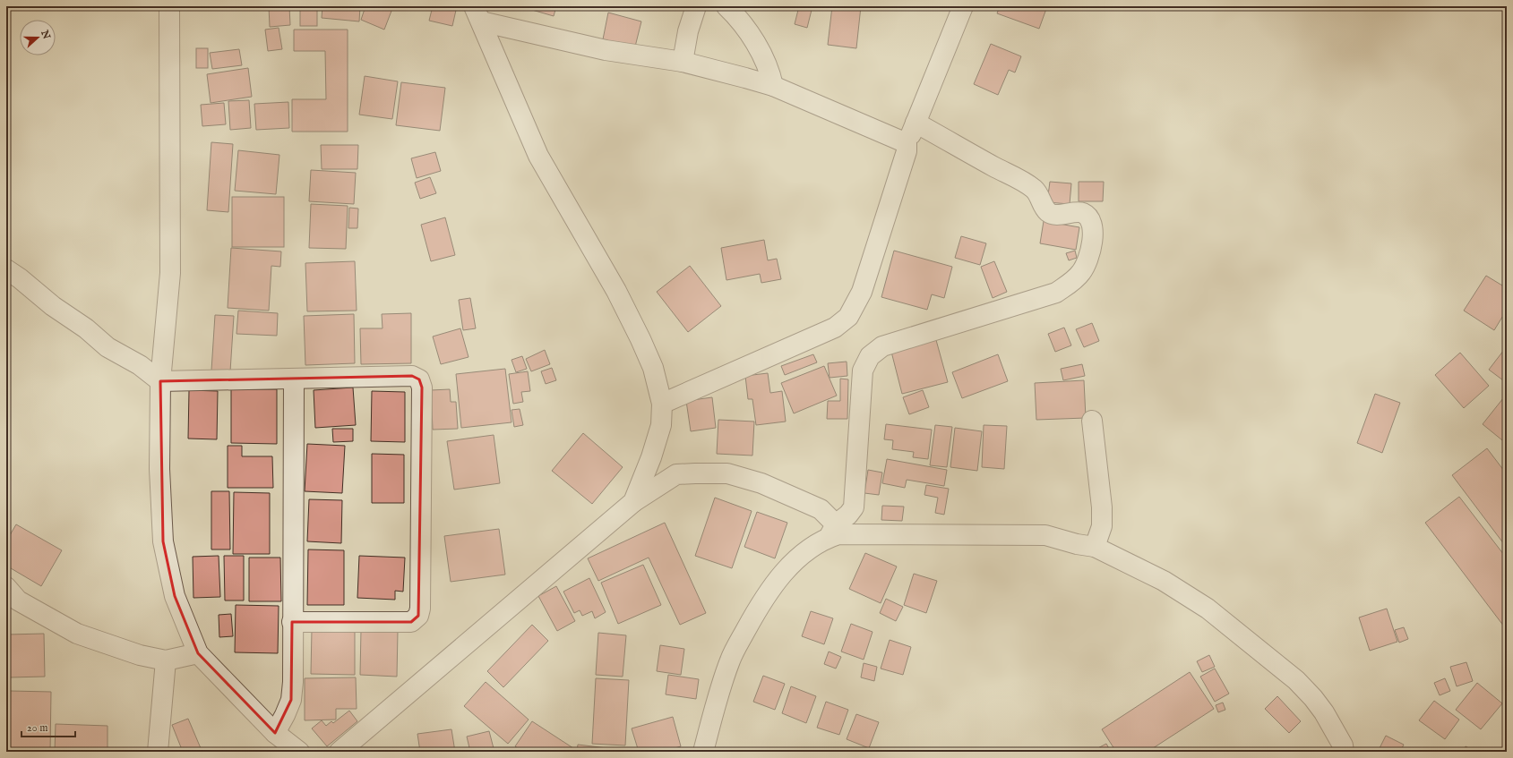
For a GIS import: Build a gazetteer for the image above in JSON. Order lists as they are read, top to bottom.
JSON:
{
  "scale_bar": "20 m",
  "north": "right"
}
